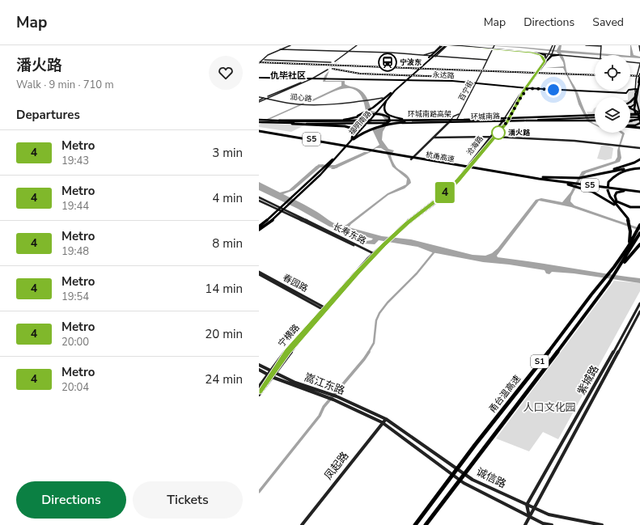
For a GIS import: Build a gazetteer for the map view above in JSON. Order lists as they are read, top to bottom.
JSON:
{
  "streets": {
    "highway": [
      "环城南路高架",
      "S5",
      "杭甬高速",
      "S1",
      "甬台温高速"
    ],
    "main road": [
      "永达路",
      "百宁街",
      "润心路",
      "环城南路",
      "福明南路",
      "沧海路",
      "长寿东路",
      "春园路",
      "宁横路",
      "紫城路",
      "嵩江东路",
      "凤起路",
      "诚信路"
    ]
  },
  "crossings": [
    ["永达路", "百宁街"],
    ["永达路", "沧海路"],
    ["百宁街", "环城南路"],
    ["环城南路高架", "环城南路"],
    ["环城南路", "沧海路"],
    ["福明南路", "长寿东路"],
    ["沧海路", "长寿东路"],
    ["沧海路", "春园路"],
    ["沧海路", "宁横路"],
    ["沧海路", "嵩江东路"],
    ["春园路", "宁横路"],
    ["宁横路", "嵩江东路"],
    ["S1", "甬台温高速"],
    ["紫城路", "诚信路"],
    ["嵩江东路", "凤起路"],
    ["嵩江东路", "诚信路"],
    ["凤起路", "诚信路"]
  ],
  "districts": ["仇毕社区"],
  "parks": ["人口文化园"],
  "places": {
    "station": ["宁波东"],
    "other": ["潘火路"]
  },
  "lines": ["metro line 4"],
  "page": {
    "header": "Map",
    "nav": ["Map", "Directions", "Saved"],
    "heading": [
      ["潘火路", "Walk · 9 min · 710 m"],
      "Departures"
    ],
    "on_map": "4",
    "list": [
      {
        "mark": "4",
        "name": "Metro",
        "note": "19:43",
        "value": "3 min"
      },
      {
        "mark": "4",
        "name": "Metro",
        "note": "19:44",
        "value": "4 min"
      },
      {
        "mark": "4",
        "name": "Metro",
        "note": "19:48",
        "value": "8 min"
      },
      {
        "mark": "4",
        "name": "Metro",
        "note": "19:54",
        "value": "14 min"
      },
      {
        "mark": "4",
        "name": "Metro",
        "note": "20:00",
        "value": "20 min"
      },
      {
        "mark": "4",
        "name": "Metro",
        "note": "20:04",
        "value": "24 min"
      }
    ],
    "buttons": ["Directions", "Tickets"]
  }
}
